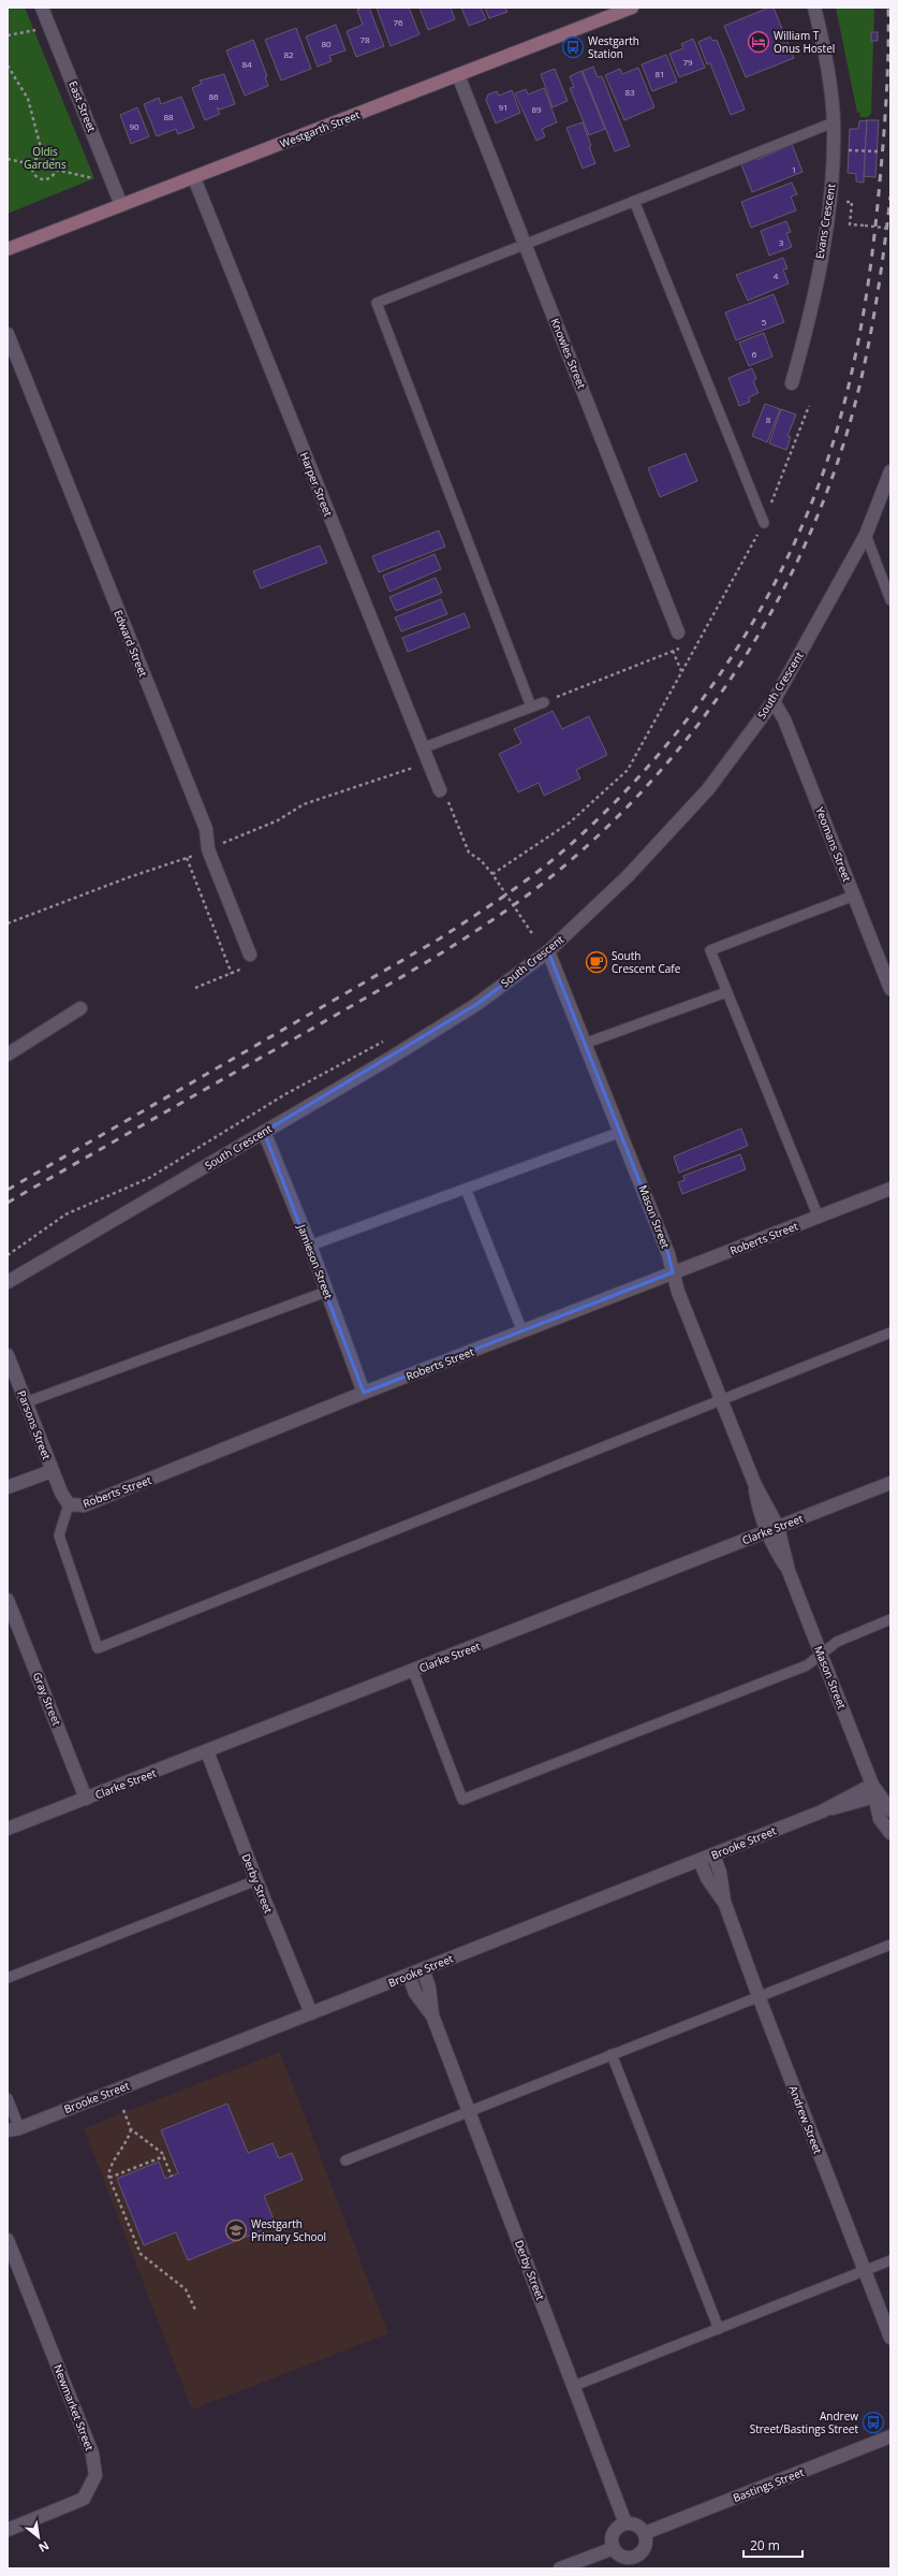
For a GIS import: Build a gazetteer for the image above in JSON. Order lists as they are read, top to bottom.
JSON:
{
  "streets": {
    "main road": ["Westgarth Street"],
    "street": [
      "East Street",
      "Evans Crescent",
      "Knowles Street",
      "Harper Street",
      "Edward Street",
      "South Crescent",
      "Yeomans Street",
      "Mason Street",
      "Roberts Street",
      "Jamieson Street",
      "Parsons Street",
      "Clarke Street",
      "Gray Street",
      "Brooke Street",
      "Derby Street",
      "Andrew Street",
      "Newmarket Street",
      "Bastings Street"
    ]
  },
  "crossings": [
    ["East Street", "Westgarth Street"],
    ["Westgarth Street", "Knowles Street"],
    ["Westgarth Street", "Harper Street"],
    ["South Crescent", "Yeomans Street"],
    ["South Crescent", "Mason Street"],
    ["South Crescent", "Jamieson Street"],
    ["Mason Street", "Roberts Street"],
    ["Mason Street", "Clarke Street"],
    ["Mason Street", "Brooke Street"],
    ["Roberts Street", "Jamieson Street"],
    ["Roberts Street", "Parsons Street"],
    ["Clarke Street", "Gray Street"],
    ["Clarke Street", "Derby Street"],
    ["Brooke Street", "Derby Street"],
    ["Brooke Street", "Andrew Street"],
    ["Derby Street", "Bastings Street"]
  ],
  "parks": ["Oldis Gardens"],
  "places": {
    "hotel": ["William T Onus Hostel"],
    "bus stop": ["Westgarth Station", "Andrew Street/Bastings Street"],
    "cafe": ["South Crescent Cafe"],
    "school or university": ["Westgarth Primary School"]
  },
  "house_numbers": [
    "76",
    "78",
    "80",
    "82",
    "79",
    "84",
    "81",
    "83",
    "86",
    "91",
    "89",
    "88",
    "90",
    "1",
    "3",
    "4",
    "5",
    "6",
    "8"
  ],
  "scale_bar": "20 m",
  "north": "bottom right"
}
